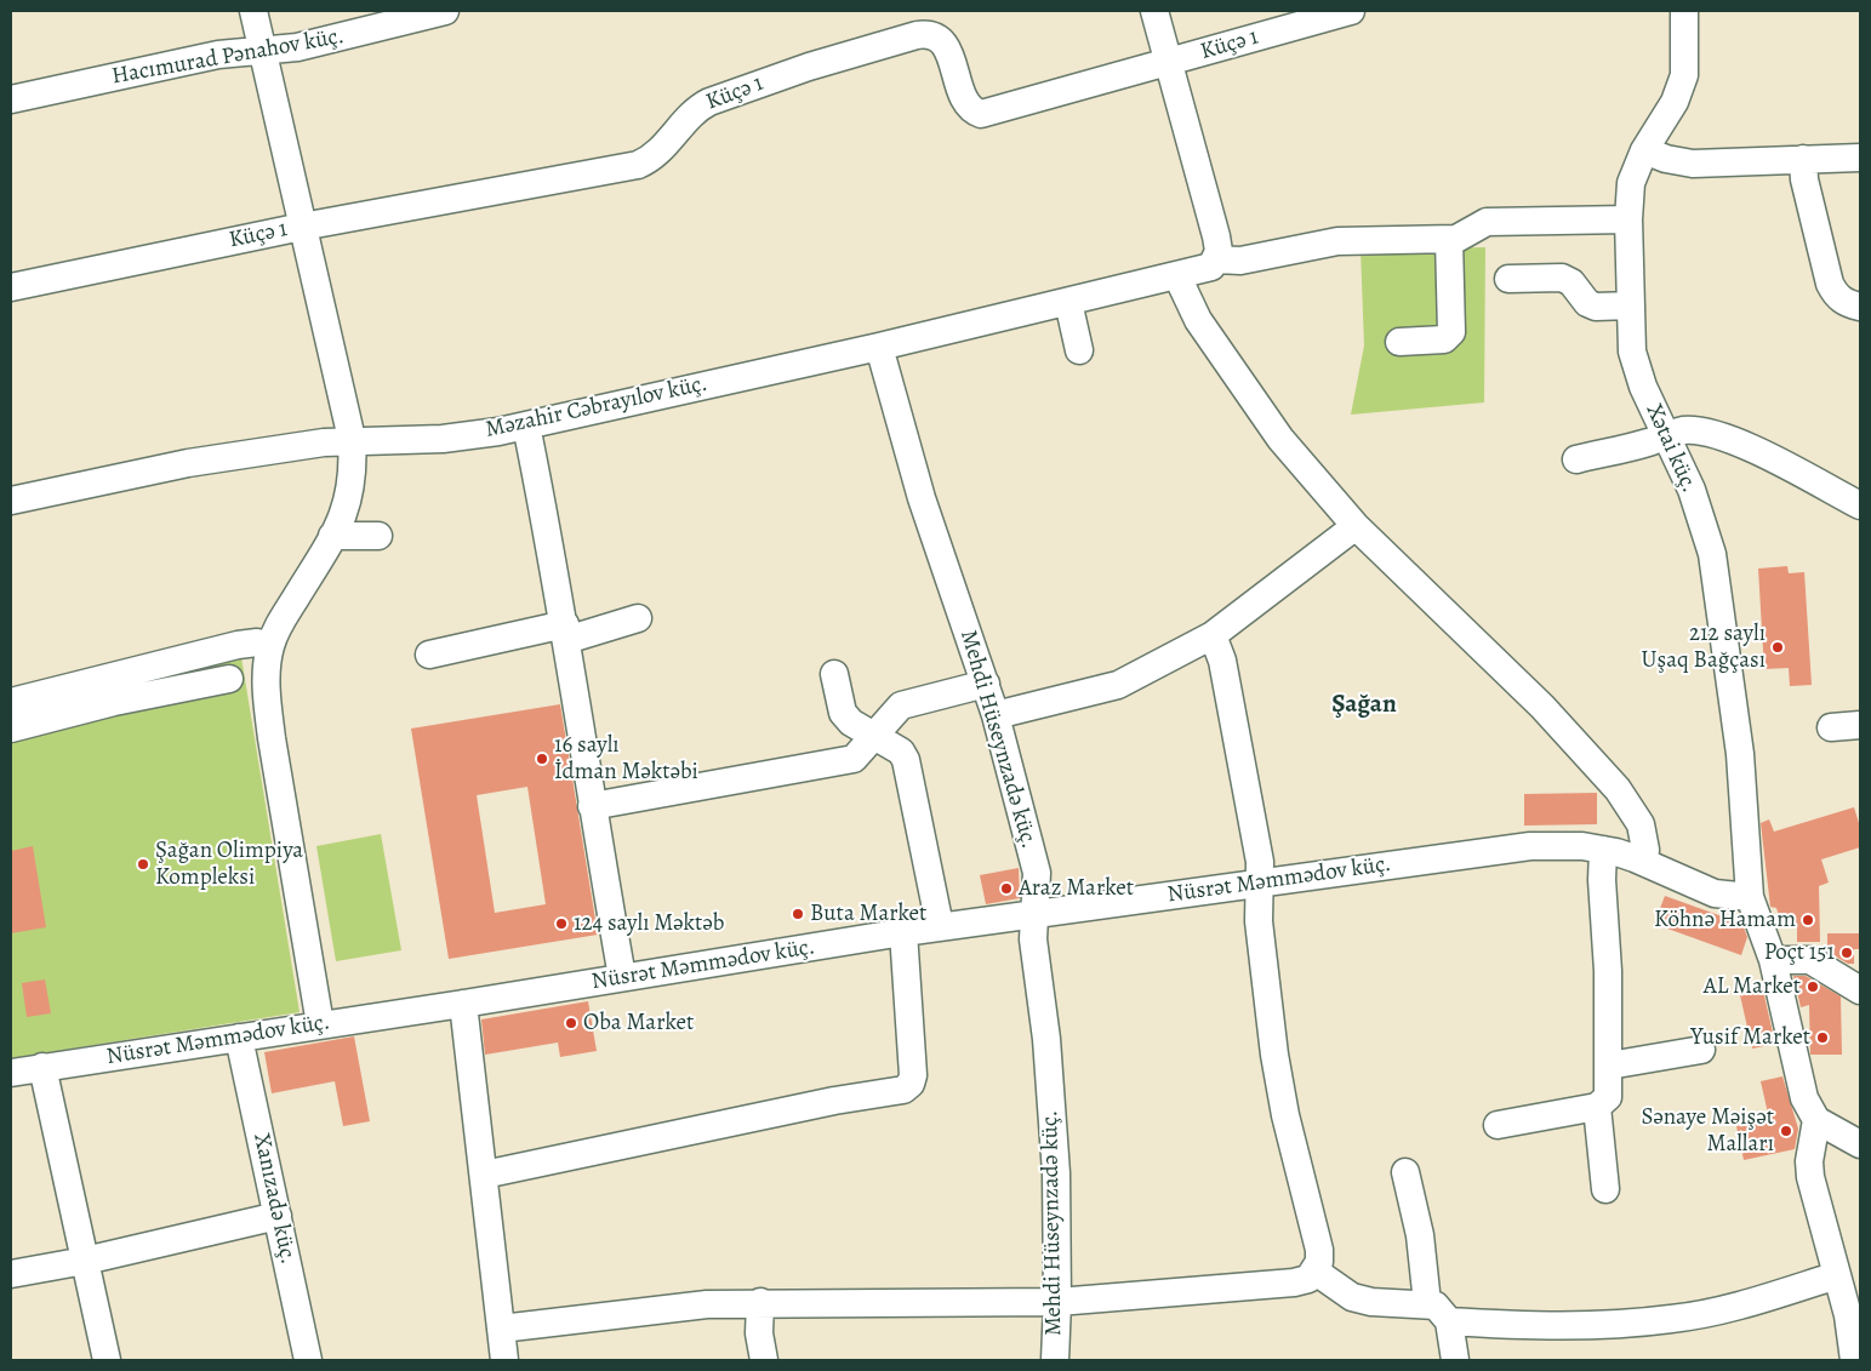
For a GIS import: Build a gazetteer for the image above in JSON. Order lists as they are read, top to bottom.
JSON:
{
  "streets": {
    "street": [
      "Küçə 1",
      "Hacımurad Pənahov küç.",
      "Məzahir Cəbrayılov küç.",
      "Xətai küç.",
      "Mehdi Hüseynzadə küç.",
      "Nüsrət Məmmədov küç.",
      "Xanızadə küç."
    ]
  },
  "crossings": [
    ["Məzahir Cəbrayılov küç.", "Mehdi Hüseynzadə küç."],
    ["Xətai küç.", "Nüsrət Məmmədov küç."],
    ["Mehdi Hüseynzadə küç.", "Nüsrət Məmmədov küç."],
    ["Nüsrət Məmmədov küç.", "Xanızadə küç."]
  ],
  "districts": ["Şağan"],
  "places": [
    "212 saylı Uşaq Bağçası",
    "16 saylı İdman Məktəbi",
    "Şağan Olimpiya Kompleksi",
    "Araz Market",
    "Buta Market",
    "Köhnə Hamam",
    "124 saylı Məktəb",
    "Poçt 151",
    "AL Market",
    "Oba Market",
    "Yusif Market",
    "Sənaye Məişət Malları"
  ]
}
